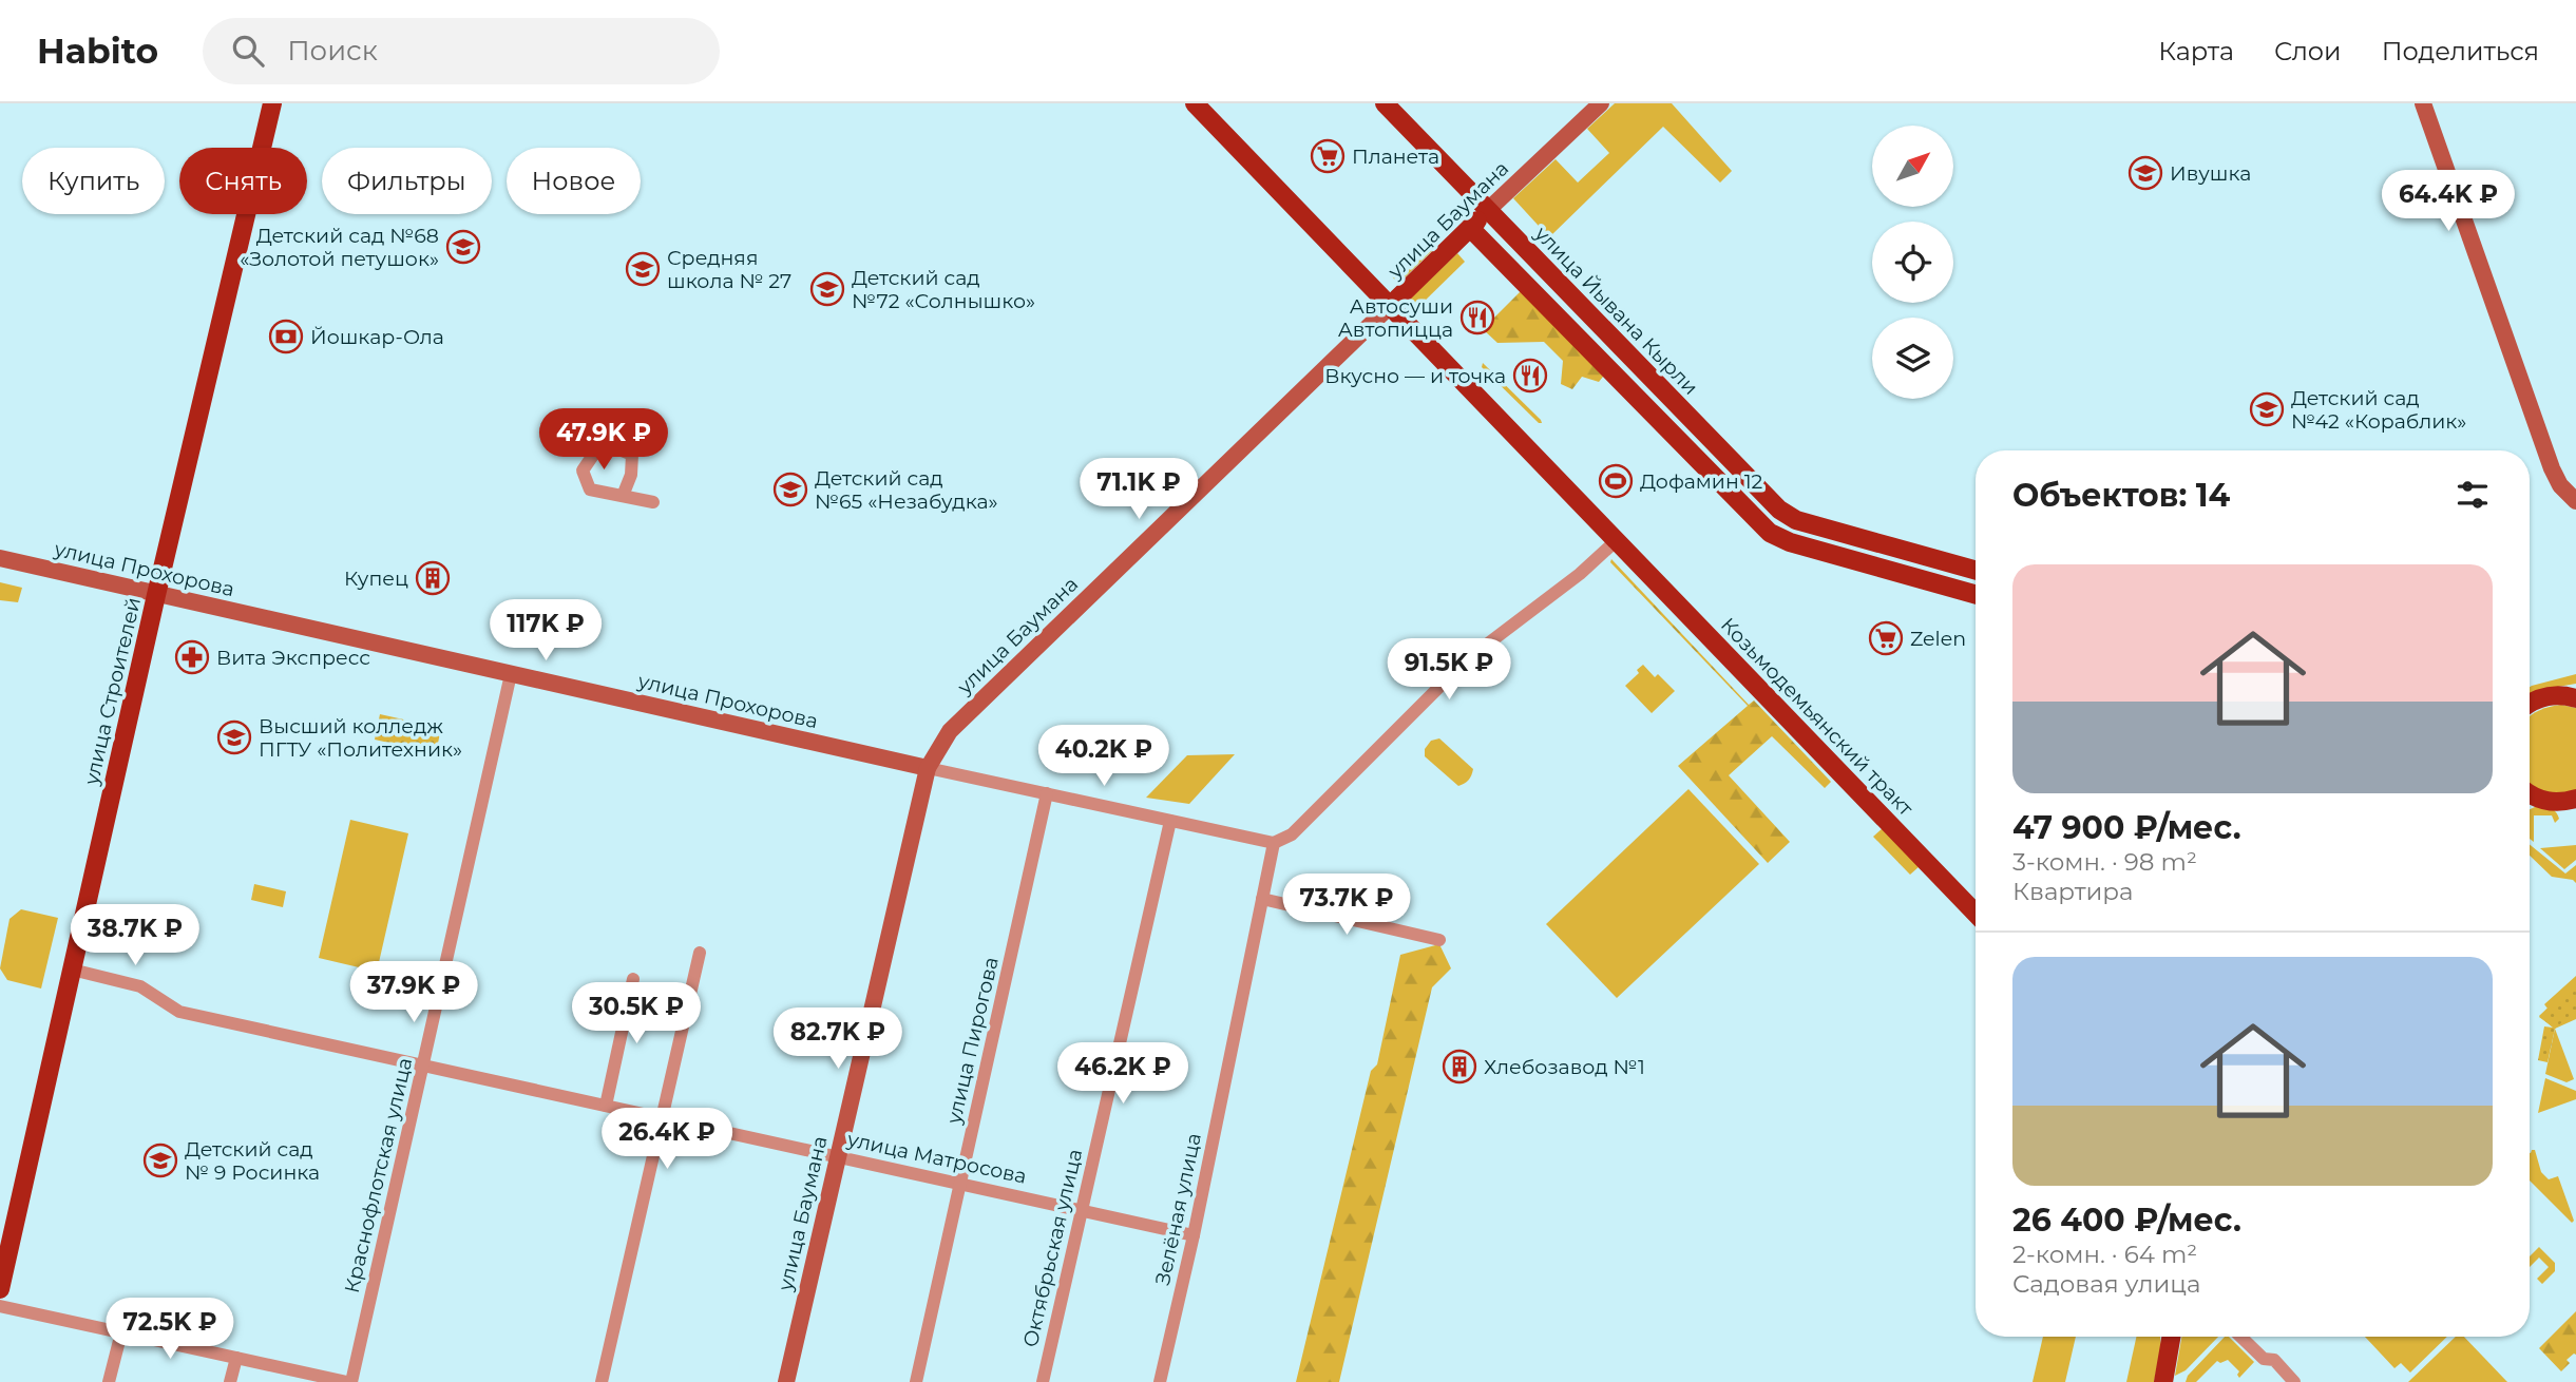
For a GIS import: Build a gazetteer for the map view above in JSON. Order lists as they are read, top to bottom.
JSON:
{
  "streets": {
    "main road": [
      "улица Баумана",
      "улица Йывана Кырли",
      "улица Строителей",
      "Козьмодемьянский тракт"
    ],
    "street": [
      "улица Прохорова",
      "улица Пирогова",
      "улица Матросова",
      "Краснофлотская улица",
      "Зелёная улица",
      "Октябрьская улица"
    ]
  },
  "crossings": [
    ["улица Баумана", "улица Йывана Кырли"],
    ["улица Баумана", "улица Прохорова"],
    ["улица Баумана", "улица Матросова"],
    ["улица Прохорова", "улица Строителей"],
    ["улица Прохорова", "улица Пирогова"],
    ["улица Прохорова", "Краснофлотская улица"],
    ["улица Прохорова", "Зелёная улица"],
    ["улица Прохорова", "Октябрьская улица"],
    ["улица Строителей", "улица Матросова"],
    ["улица Пирогова", "улица Матросова"],
    ["улица Матросова", "Краснофлотская улица"],
    ["улица Матросова", "Зелёная улица"],
    ["улица Матросова", "Октябрьская улица"]
  ],
  "places": {
    "supermarket": ["Планета", "Zelen"],
    "school or university": [
      "Ивушка",
      "Детский сад №68 «Золотой петушок»",
      "Средняя школа № 27",
      "Детский сад №72 «Солнышко»",
      "Детский сад №42 «Кораблик»",
      "Детский сад №65 «Незабудка»",
      "Высший колледж ПГТУ «Политехник»",
      "Детский сад № 9 Росинка"
    ],
    "restaurant": ["Автосуши Автопицца", "Вкусно — и точка"],
    "bank": ["Йошкар-Ола"],
    "sports": ["Дофамин 12"],
    "building": ["Купец", "Хлебозавод №1"],
    "pharmacy": ["Вита Экспресс"]
  },
  "north": "top right",
  "page": {
    "header": "Habito",
    "search": "Поиск",
    "nav": ["Карта", "Слои", "Поделиться"],
    "chip": [
      "Купить",
      "Снять",
      "Фильтры",
      "Новое"
    ],
    "price": [
      "64.4K ₽",
      "47.9K ₽",
      "71.1K ₽",
      "117K ₽",
      "91.5K ₽",
      "40.2K ₽",
      "73.7K ₽",
      "38.7K ₽",
      "37.9K ₽",
      "30.5K ₽",
      "82.7K ₽",
      "46.2K ₽",
      "26.4K ₽",
      "72.5K ₽"
    ],
    "heading": "Объектов: 14",
    "list": [
      {
        "name": "47 900 ₽/мес.",
        "note": "3-комн. · 98 m² · Квартира"
      },
      {
        "name": "26 400 ₽/мес.",
        "note": "2-комн. · 64 m² · Садовая улица"
      }
    ]
  }
}
